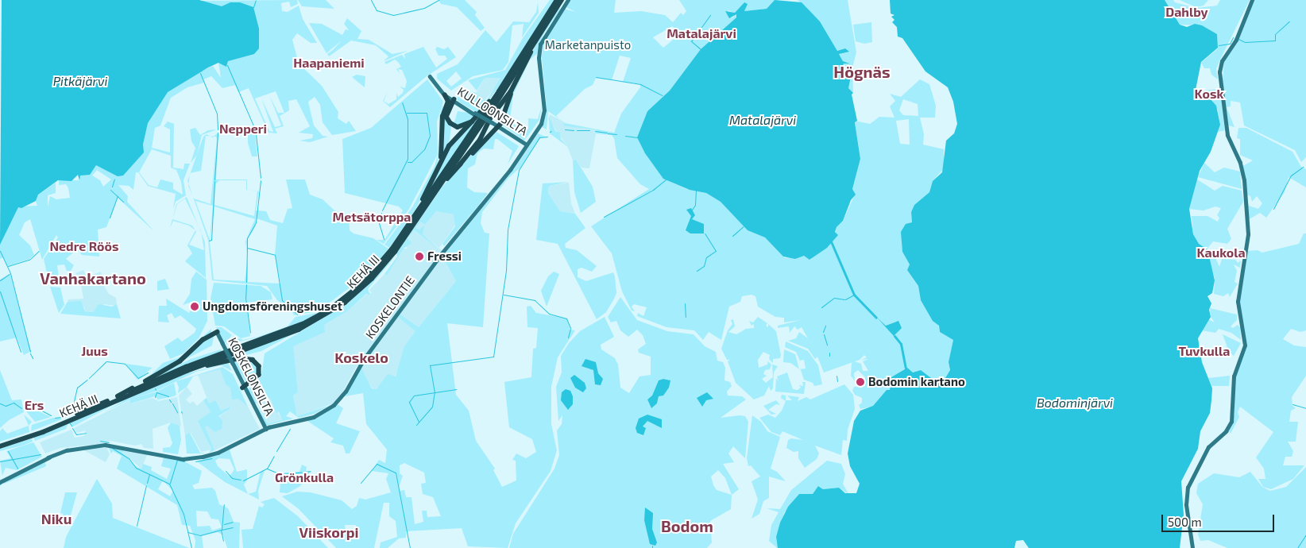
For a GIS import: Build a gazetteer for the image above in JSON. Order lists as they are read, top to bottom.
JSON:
{
  "streets": {
    "highway": ["KEHÄ III"],
    "main road": ["KULLOONSILTA", "KOSKELONTIE", "KOSKELONSILTA"]
  },
  "crossings": [
    ["KULLOONSILTA", "KOSKELONTIE"],
    ["KOSKELONTIE", "KOSKELONSILTA"]
  ],
  "districts": [
    "Dahlby",
    "Matalajärvi",
    "Haapaniemi",
    "Högnäs",
    "Kosk",
    "Nepperi",
    "Metsätorppa",
    "Nedre Röös",
    "Kaukola",
    "Vanhakartano",
    "Juus",
    "Tuvkulla",
    "Koskelo",
    "Ers",
    "Grönkulla",
    "Niku",
    "Bodom",
    "Viiskorpi"
  ],
  "water": ["Pitkäjärvi", "Matalajärvi", "Bodominjärvi"],
  "parks": ["Marketanpuisto"],
  "places": ["Fressi", "Ungdomsföreningshuset", "Bodomin kartano"],
  "scale_bar": "500 m"
}
